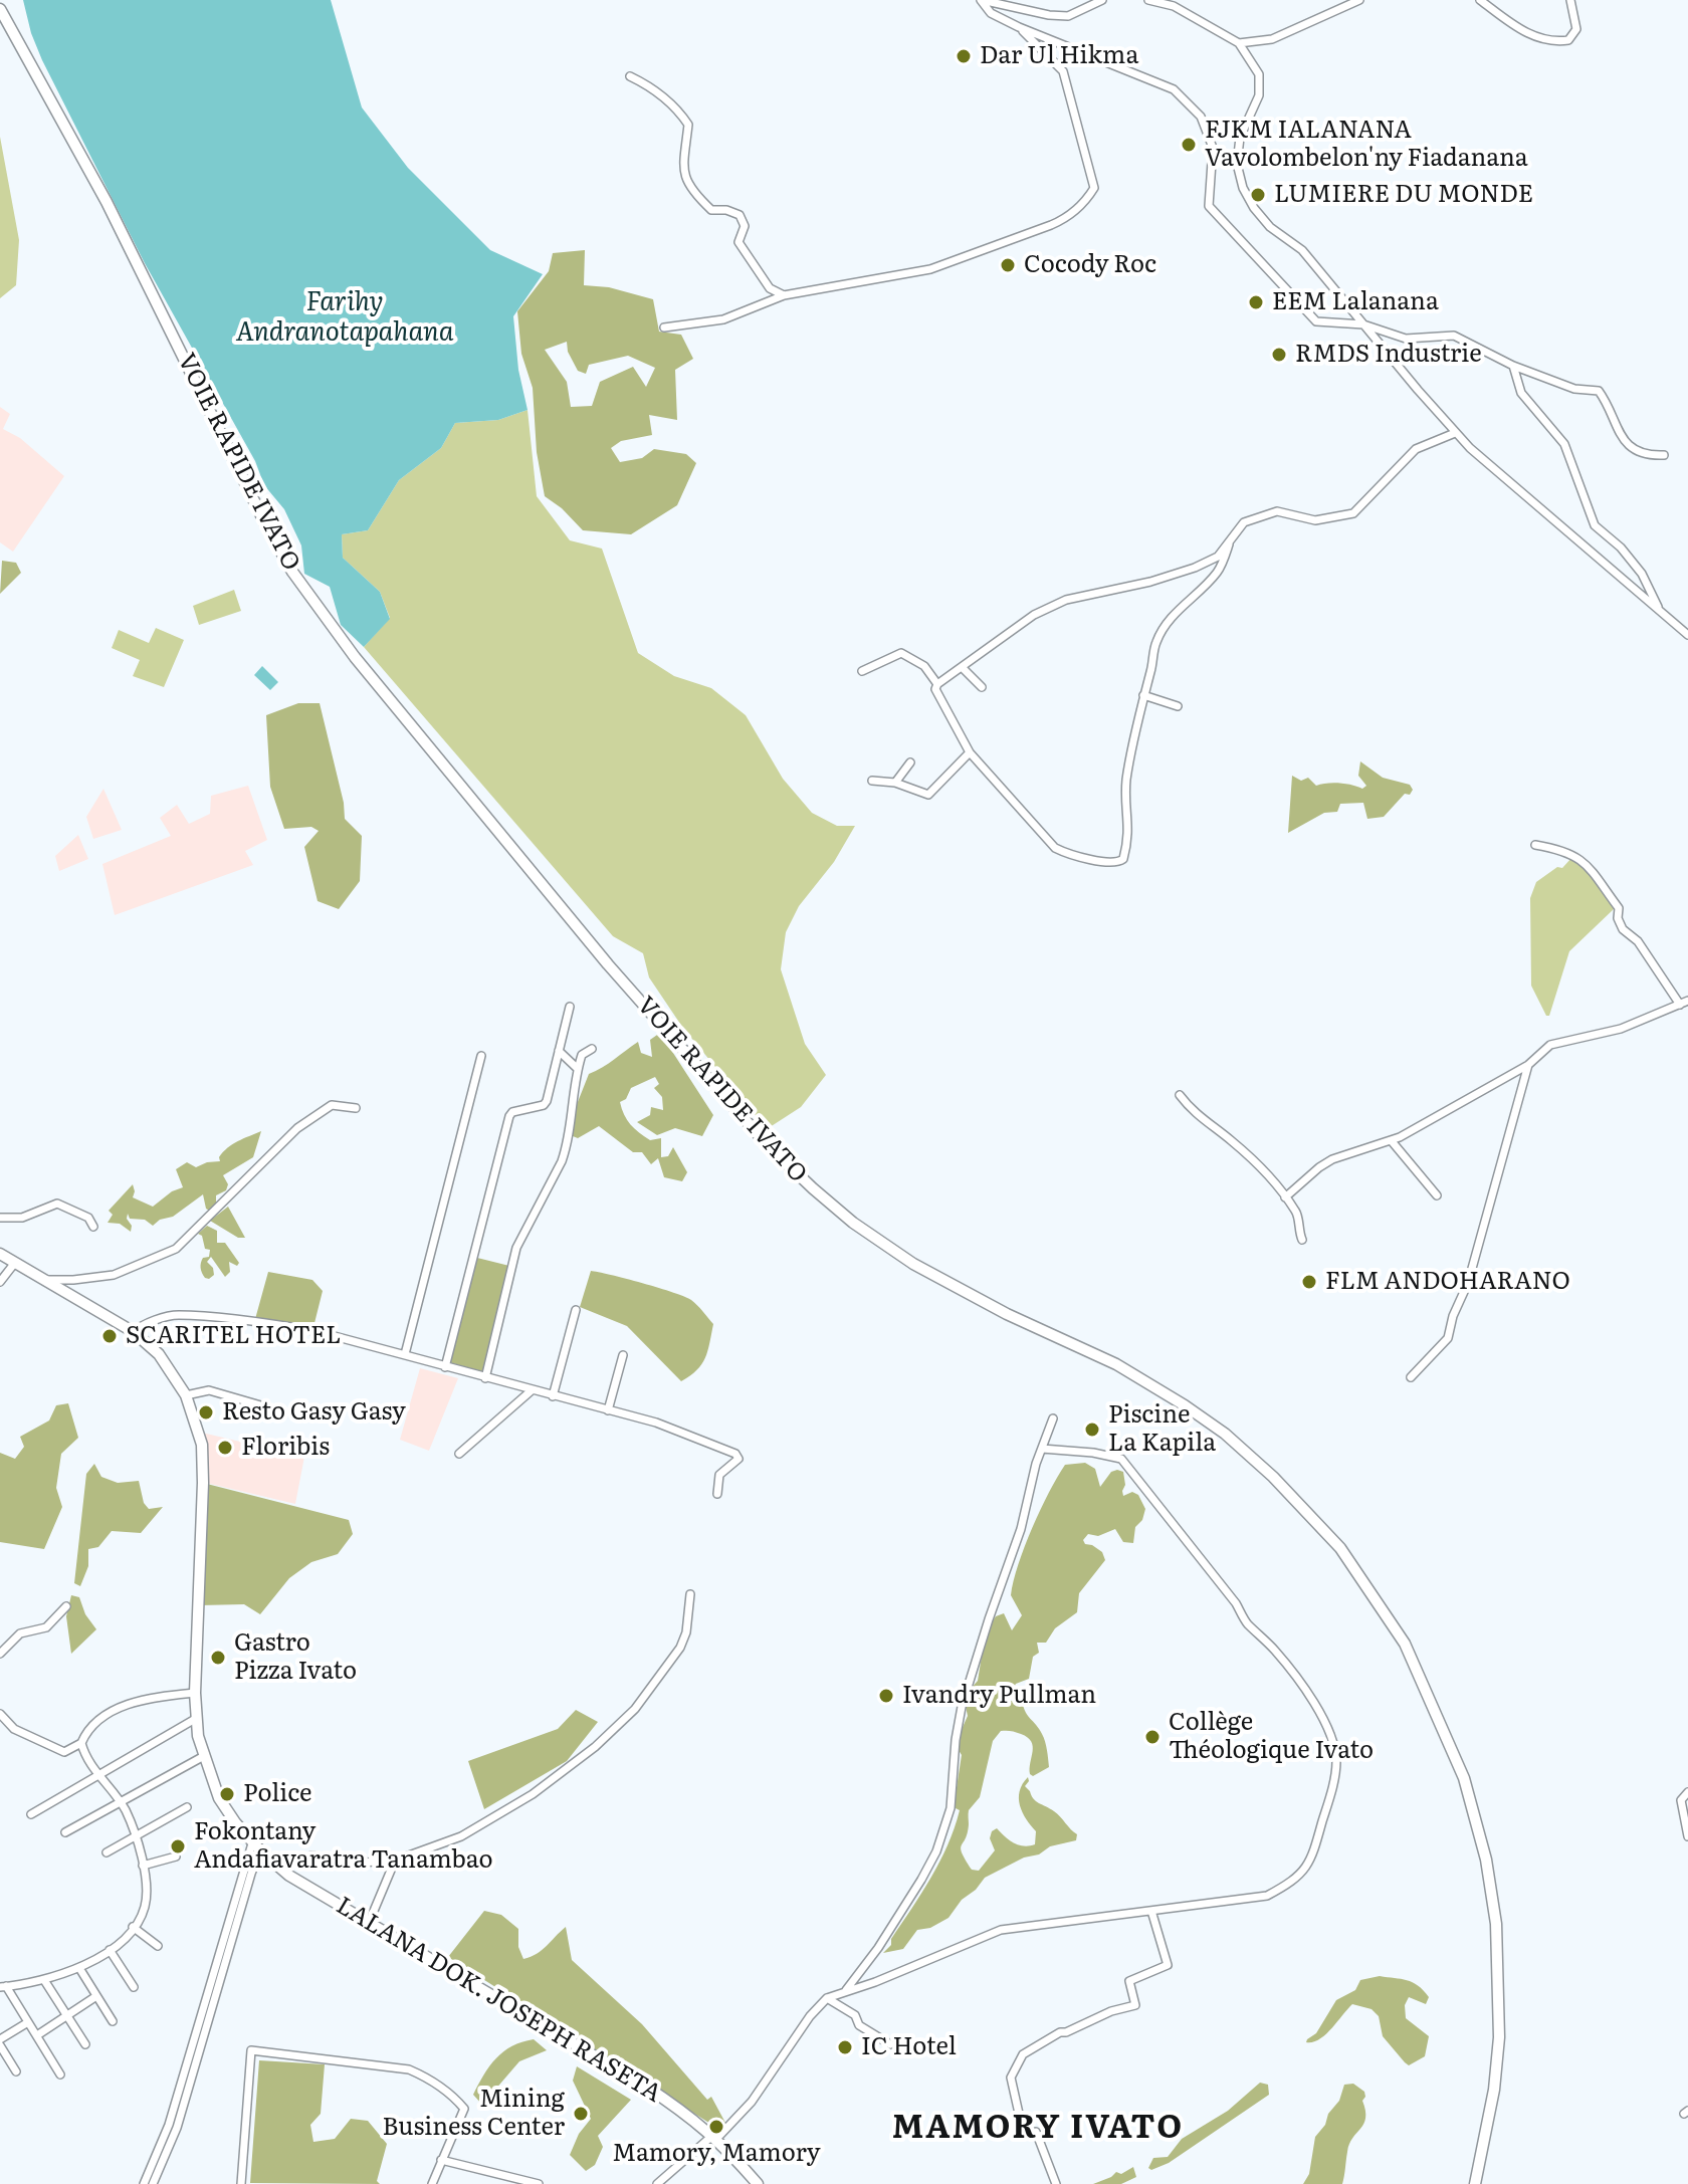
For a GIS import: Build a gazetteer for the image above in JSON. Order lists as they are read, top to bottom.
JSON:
{
  "streets": {
    "main road": ["VOIE RAPIDE IVATO", "LALANA DOK. JOSEPH RASETA"]
  },
  "districts": ["MAMORY IVATO"],
  "water": ["Farihy Andranotapahana"],
  "places": [
    "Dar Ul Hikma",
    "FJKM IALANANA Vavolombelon'ny Fiadanana",
    "LUMIERE DU MONDE",
    "Cocody Roc",
    "EEM Lalanana",
    "RMDS Industrie",
    "FLM ANDOHARANO",
    "SCARITEL HOTEL",
    "Resto Gasy Gasy",
    "Piscine La Kapila",
    "Floribis",
    "Gastro Pizza Ivato",
    "Ivandry Pullman",
    "Collège Théologique Ivato",
    "Police",
    "Fokontany Andafiavaratra Tanambao",
    "IC Hotel",
    "Mining Business Center",
    "Mamory, Mamory"
  ]
}
